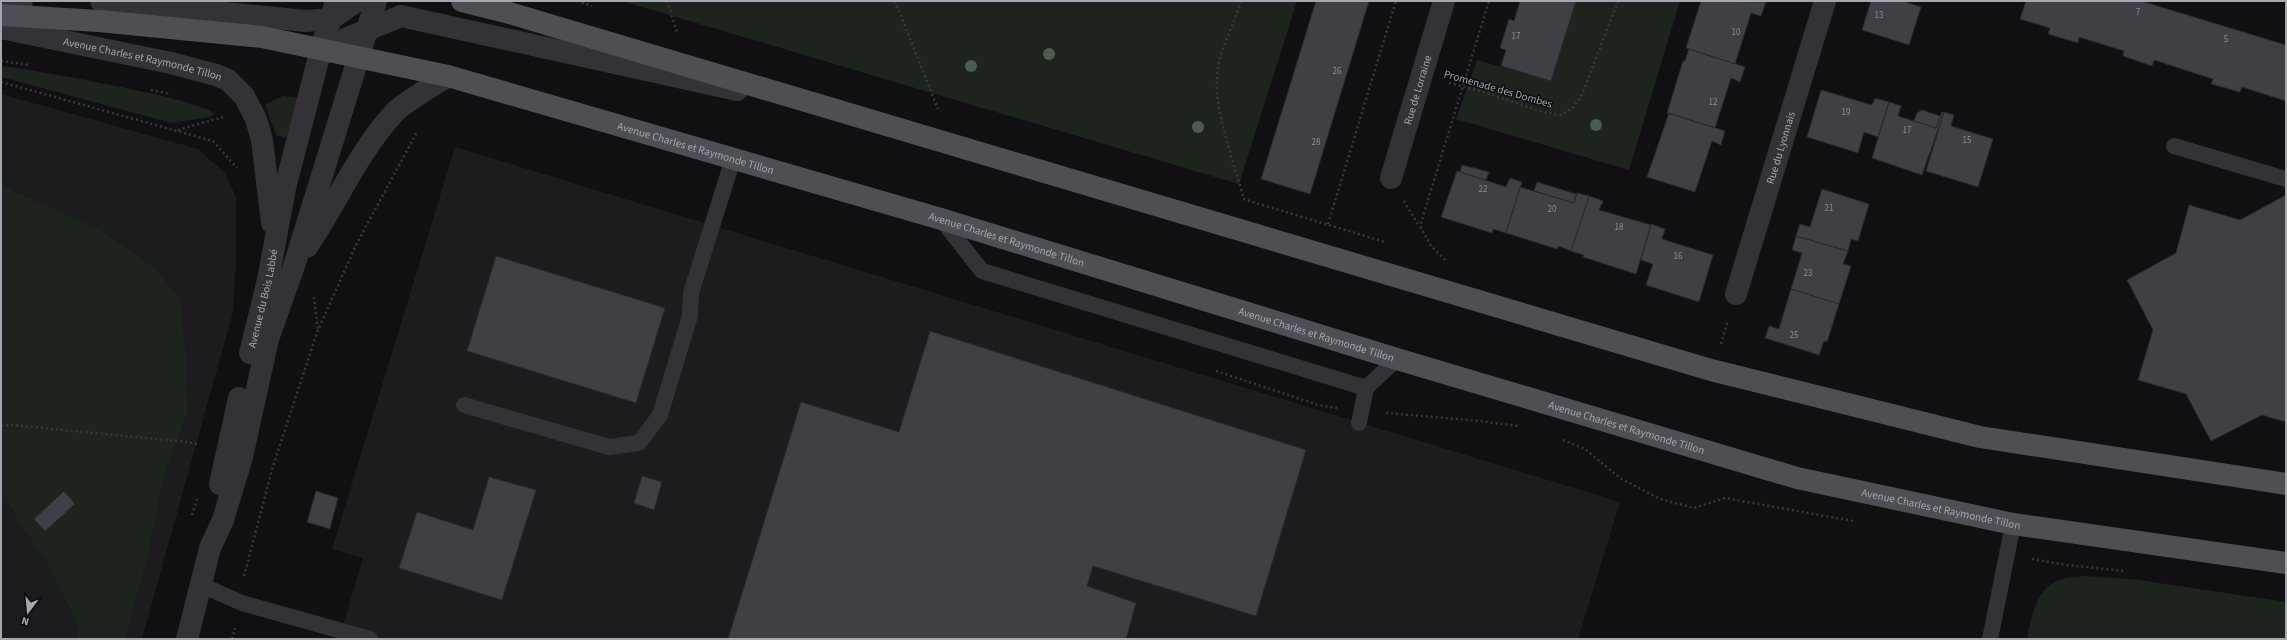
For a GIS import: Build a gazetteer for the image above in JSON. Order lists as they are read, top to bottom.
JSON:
{
  "streets": {
    "main road": ["Avenue Charles et Raymonde Tillon"],
    "street": ["Rue de Lorraine", "Rue du Lyonnais", "Avenue du Bois Labbé"],
    "path": ["Promenade des Dombes"]
  },
  "crossings": [
    ["Avenue Charles et Raymonde Tillon", "Avenue du Bois Labbé"],
    ["Promenade des Dombes", "Rue de Lorraine"]
  ],
  "house_numbers": [
    "7",
    "13",
    "10",
    "17",
    "5",
    "26",
    "12",
    "19",
    "17",
    "15",
    "28",
    "22",
    "21",
    "20",
    "18",
    "16",
    "23",
    "25"
  ],
  "north": "bottom"
}
